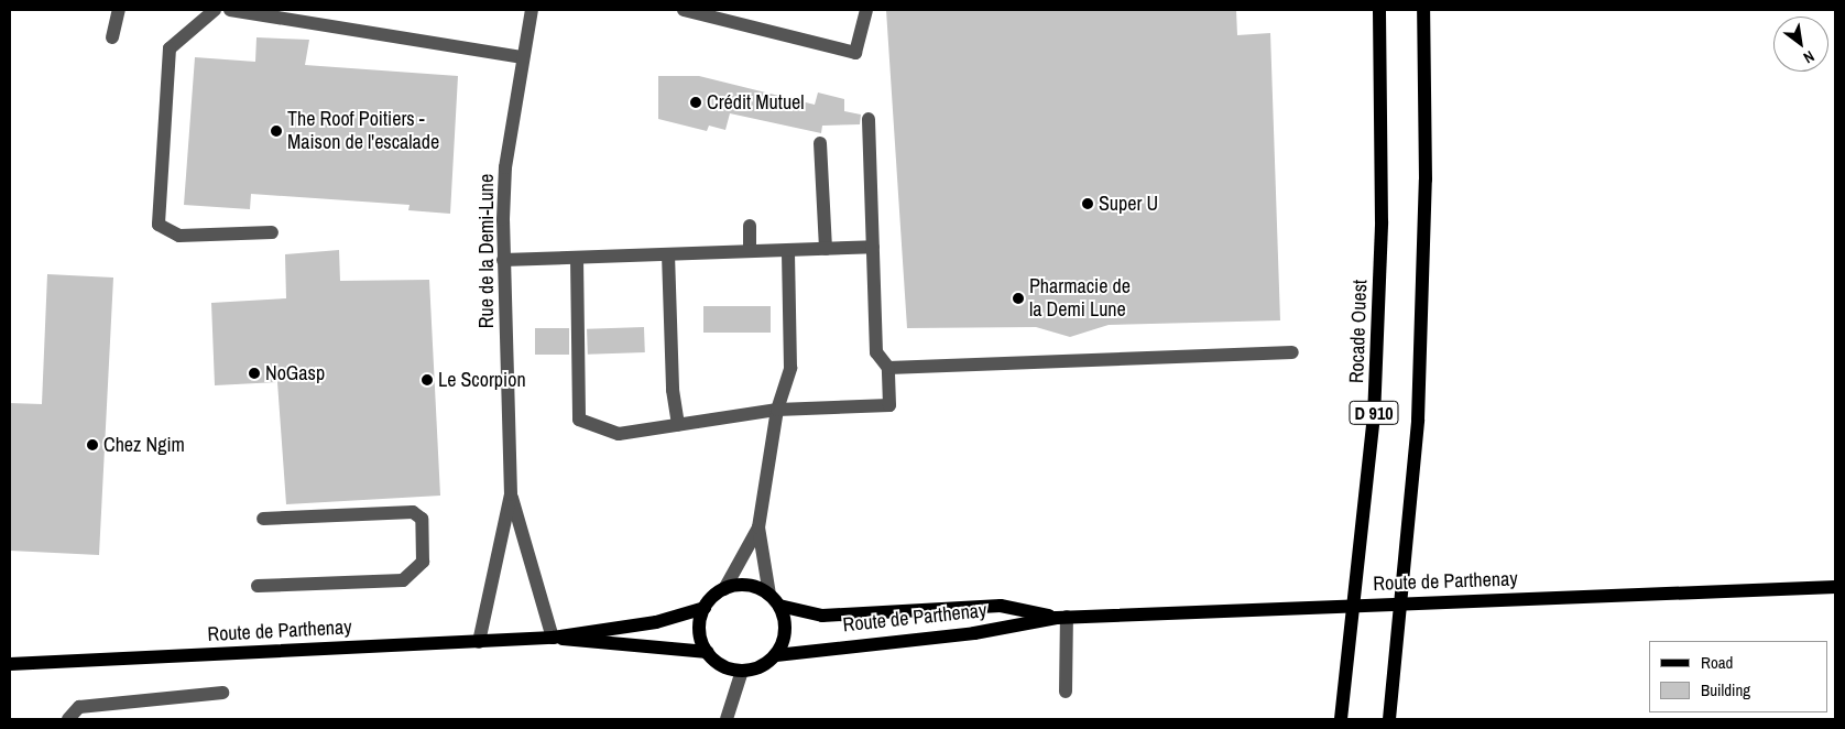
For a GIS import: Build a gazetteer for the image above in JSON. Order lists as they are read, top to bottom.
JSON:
{
  "streets": {
    "main road": ["Rocade Ouest", "D 910", "Route de Parthenay"],
    "street": ["Rue de la Demi-Lune"]
  },
  "crossings": [
    ["Rue de la Demi-Lune", "Route de Parthenay"],
    ["Rocade Ouest", "Route de Parthenay"],
    ["D 910", "Route de Parthenay"]
  ],
  "places": [
    "Crédit Mutuel",
    "The Roof Poitiers - Maison de l'escalade",
    "Super U",
    "Pharmacie de la Demi Lune",
    "NoGasp",
    "Le Scorpion",
    "Chez Ngim"
  ],
  "legend": ["Road", "Building"],
  "north": "bottom right"
}
